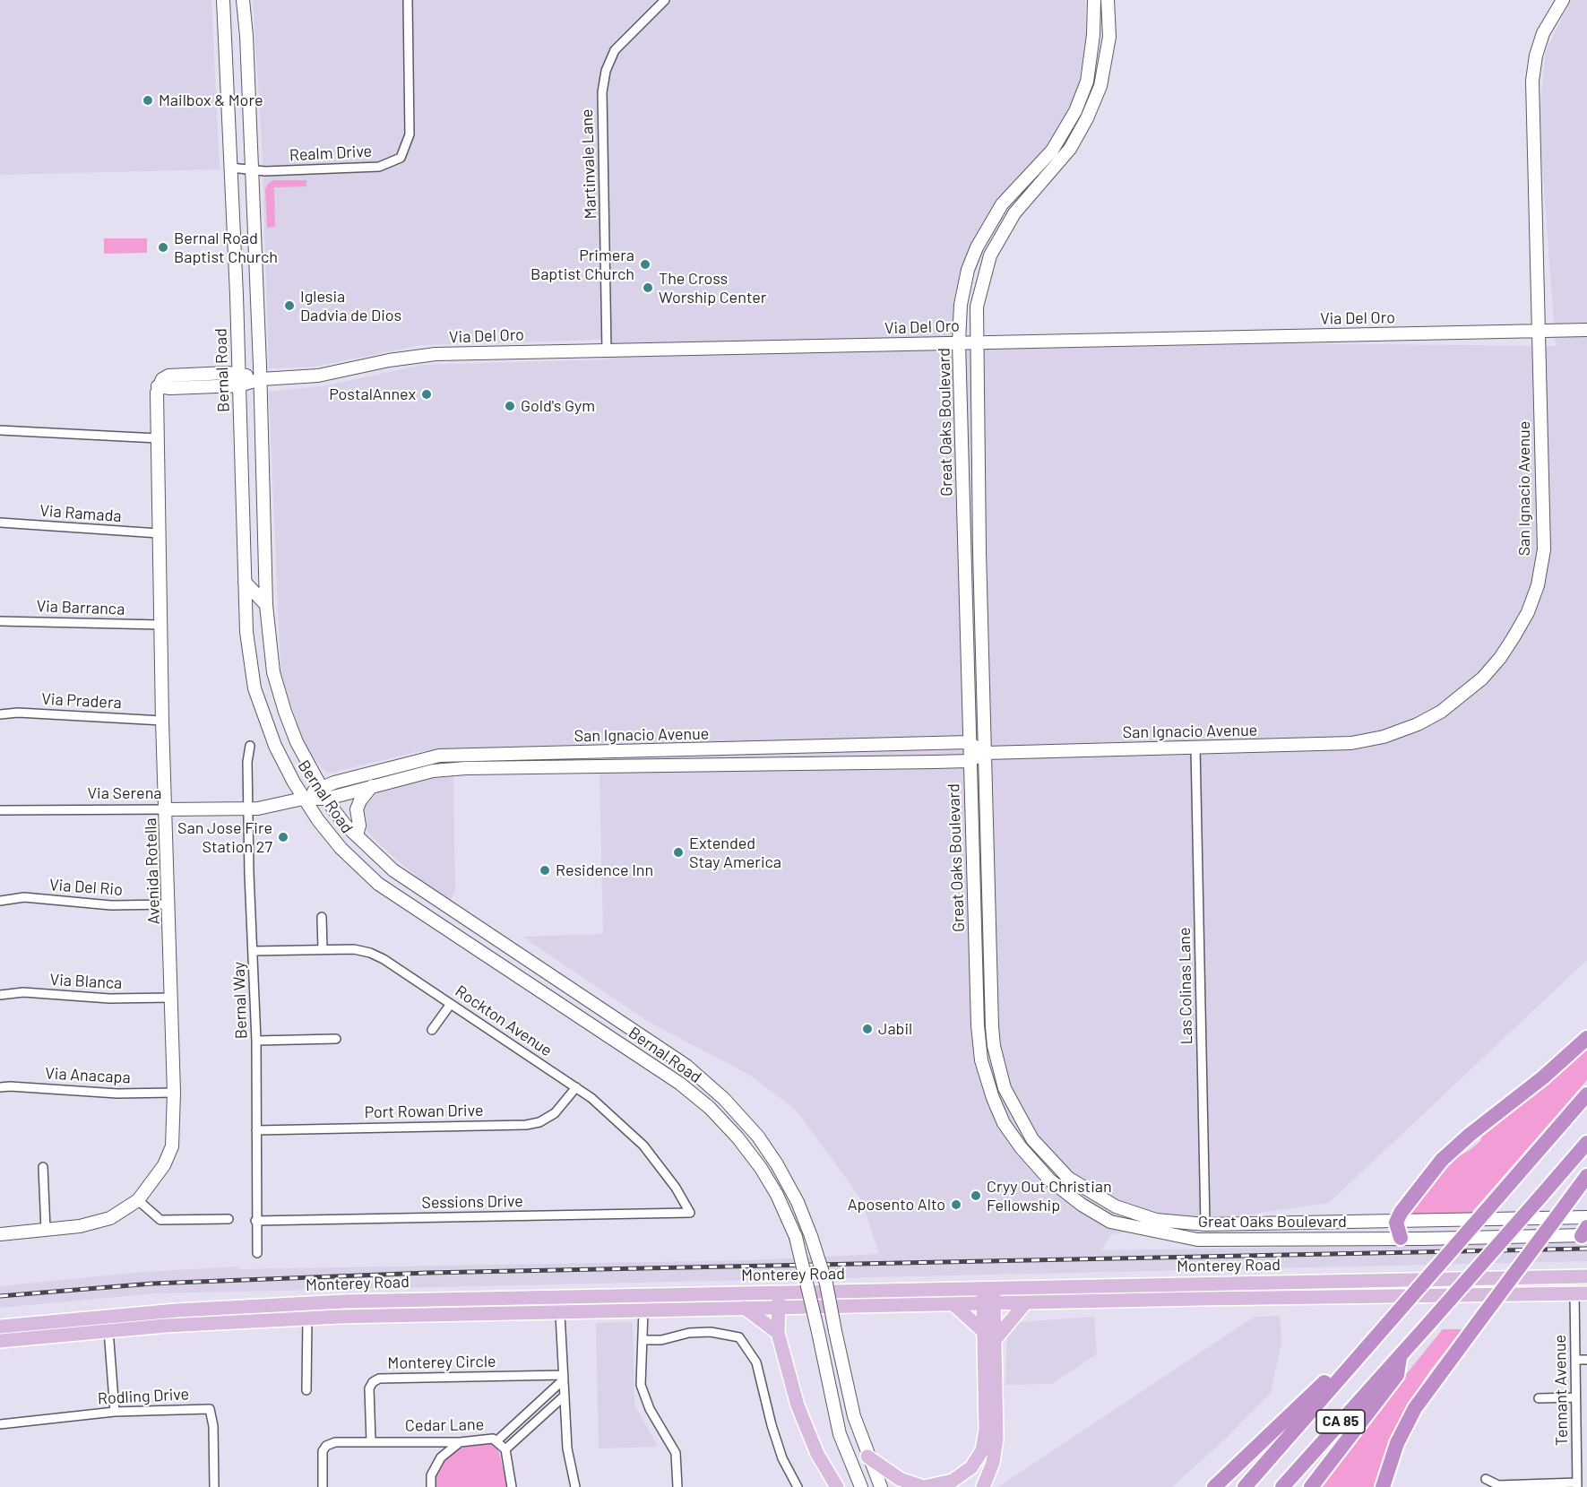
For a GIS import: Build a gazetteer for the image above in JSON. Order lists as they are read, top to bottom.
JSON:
{
  "streets": {
    "highway": ["CA 85"],
    "main road": [
      "Via Del Oro",
      "Bernal Road",
      "Great Oaks Boulevard",
      "San Ignacio Avenue",
      "Via Serena",
      "Avenida Rotella",
      "Monterey Road"
    ],
    "street": [
      "Realm Drive",
      "Martinvale Lane",
      "Via Ramada",
      "Via Barranca",
      "Via Pradera",
      "Via Del Rio",
      "Via Blanca",
      "Las Colinas Lane",
      "Bernal Way",
      "Rockton Avenue",
      "Via Anacapa",
      "Port Rowan Drive",
      "Sessions Drive",
      "Monterey Circle",
      "Tennant Avenue",
      "Rodling Drive",
      "Cedar Lane"
    ]
  },
  "crossings": [
    ["Realm Drive", "Bernal Road"],
    ["Martinvale Lane", "Via Del Oro"],
    ["Via Del Oro", "Bernal Road"],
    ["Via Del Oro", "Great Oaks Boulevard"],
    ["Via Del Oro", "San Ignacio Avenue"],
    ["Via Del Oro", "Avenida Rotella"],
    ["Bernal Road", "San Ignacio Avenue"],
    ["Great Oaks Boulevard", "San Ignacio Avenue"],
    ["Great Oaks Boulevard", "Las Colinas Lane"],
    ["San Ignacio Avenue", "Via Serena"],
    ["San Ignacio Avenue", "Las Colinas Lane"],
    ["San Ignacio Avenue", "Bernal Way"],
    ["Via Ramada", "Avenida Rotella"],
    ["Via Barranca", "Avenida Rotella"],
    ["Via Pradera", "Avenida Rotella"],
    ["Via Serena", "Avenida Rotella"],
    ["Via Serena", "Bernal Way"],
    ["Avenida Rotella", "Via Del Rio"],
    ["Avenida Rotella", "Via Blanca"],
    ["Avenida Rotella", "Via Anacapa"],
    ["Bernal Way", "Rockton Avenue"],
    ["Bernal Way", "Port Rowan Drive"],
    ["Bernal Way", "Sessions Drive"],
    ["Rockton Avenue", "Port Rowan Drive"],
    ["Rockton Avenue", "Sessions Drive"],
    ["Monterey Road", "Tennant Avenue"],
    ["Monterey Circle", "Cedar Lane"]
  ],
  "places": [
    "Mailbox & More",
    "Bernal Road Baptist Church",
    "Primera Baptist Church",
    "The Cross Worship Center",
    "Iglesia Dadvia de Dios",
    "PostalAnnex",
    "Gold's Gym",
    "San Jose Fire Station 27",
    "Extended Stay America",
    "Residence Inn",
    "Jabil",
    "Cryy Out Christian Fellowship",
    "Aposento Alto"
  ]
}
